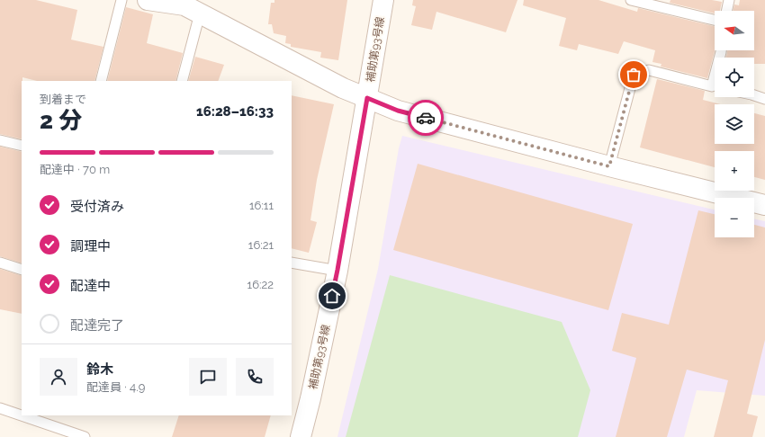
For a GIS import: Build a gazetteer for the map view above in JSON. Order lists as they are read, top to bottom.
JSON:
{
  "streets": {
    "street": ["補助第93号線"]
  },
  "north": "left",
  "page": {
    "map_buttons": ["+", "−"],
    "heading": ["2 分", "到着まで", "16:28–16:33"],
    "panel": ["鈴木", "配達員 · 4.9"],
    "bar": "配達中 · 70 m",
    "list": [
      ["受付済み", "16:11"],
      ["調理中", "16:21"],
      ["配達中", "16:22"],
      "配達完了"
    ]
  }
}
